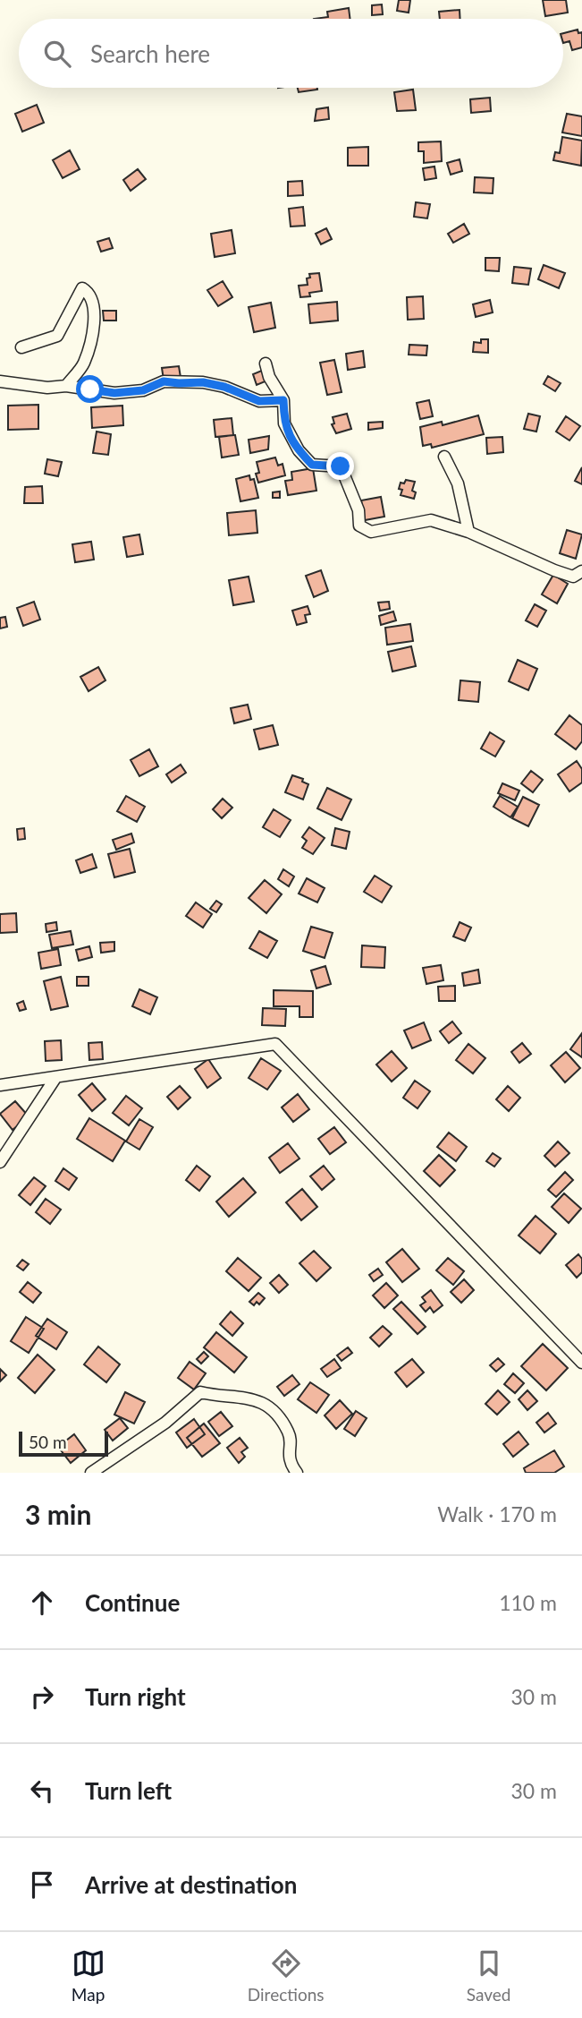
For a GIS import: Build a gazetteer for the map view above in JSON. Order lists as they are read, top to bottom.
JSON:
{
  "scale_bar": "50 m",
  "page": {
    "search": "Search here",
    "scale": "50 m",
    "heading": ["3 min", "Walk · 170 m"],
    "list": [
      ["Continue", "110 m"],
      ["Turn right", "30 m"],
      ["Turn left", "30 m"],
      "Arrive at destination"
    ],
    "nav": ["Map", "Directions", "Saved"]
  }
}
